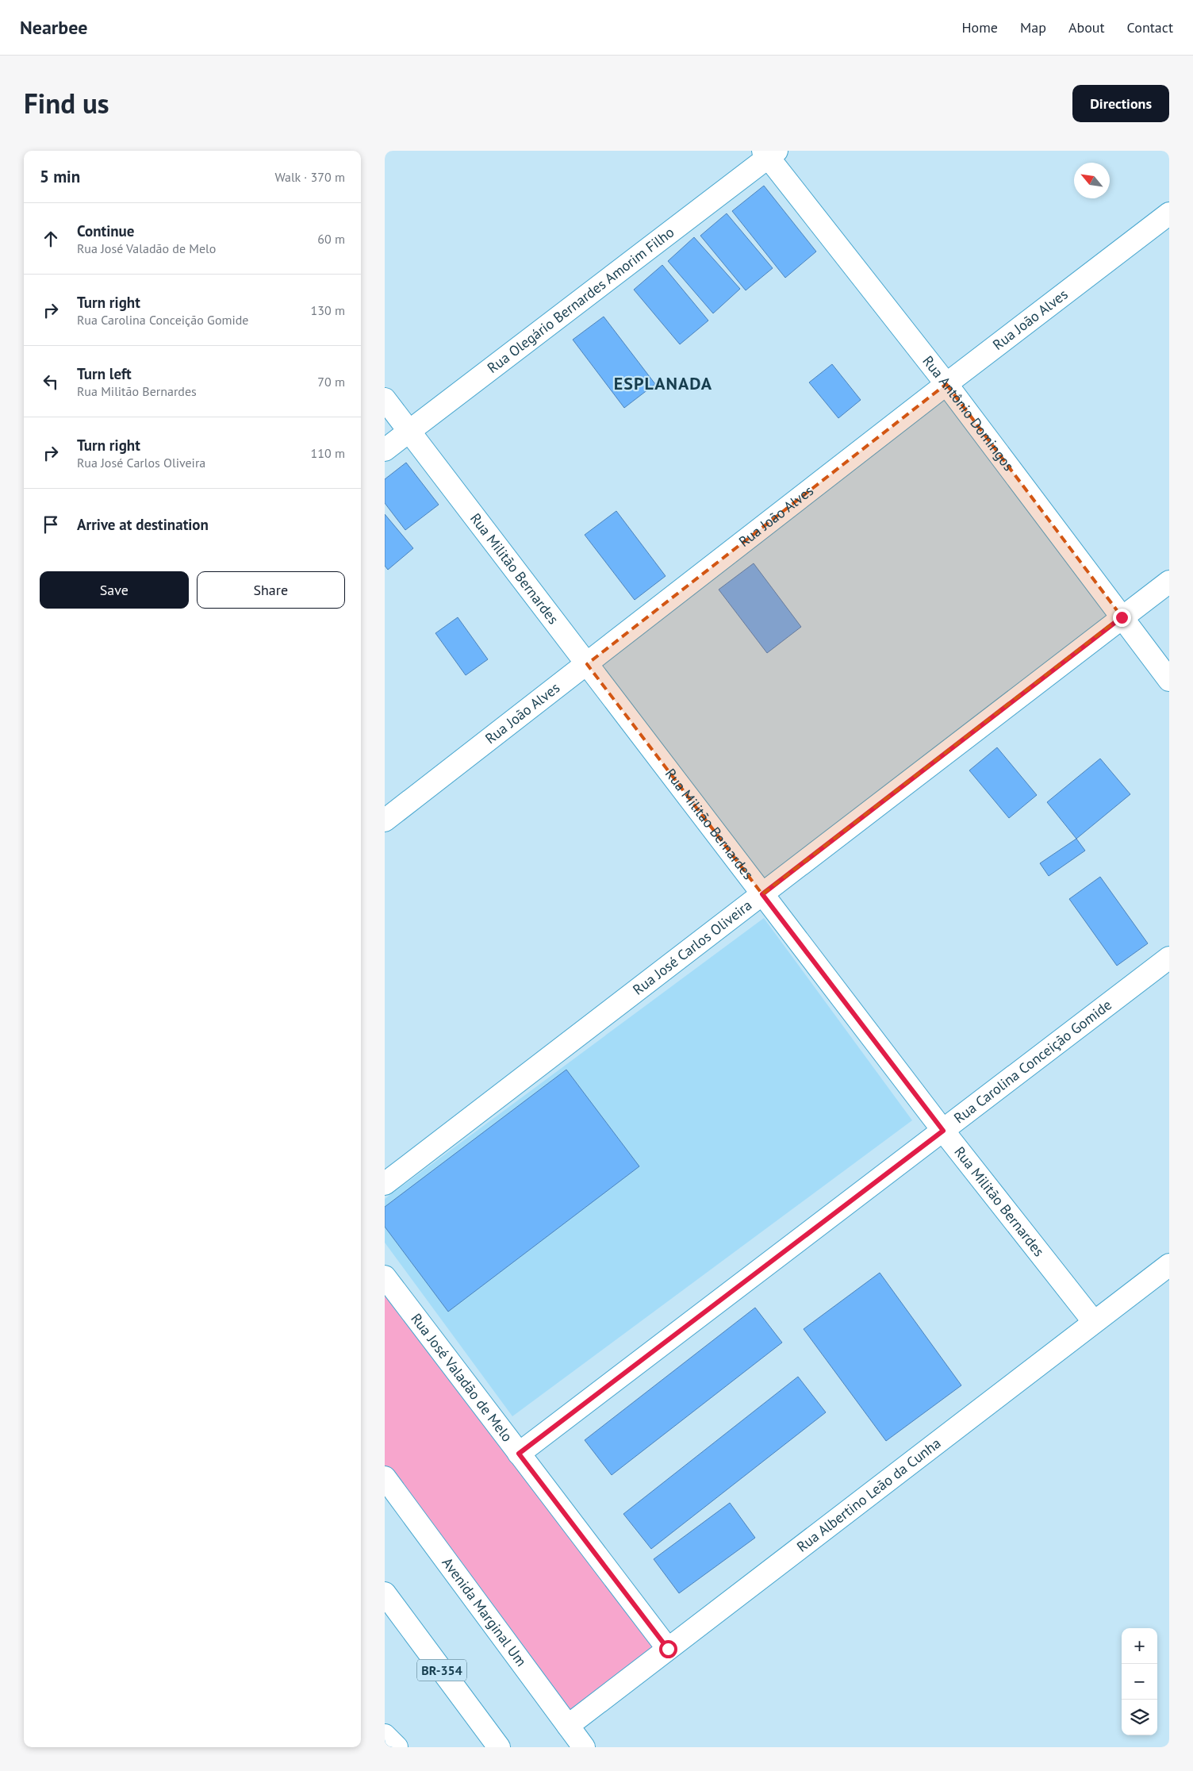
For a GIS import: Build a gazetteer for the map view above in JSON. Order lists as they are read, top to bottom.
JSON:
{
  "streets": {
    "street": [
      "Rua Olegário Bernardes Amorim Filho",
      "Rua João Alves",
      "Rua Antônio Domingos",
      "Rua Militão Bernardes",
      "Rua José Carlos Oliveira",
      "Rua Carolina Conceição Gomide",
      "Rua José Valadão de Melo",
      "Rua Albertino Leão da Cunha",
      "Avenida Marginal Um",
      "BR-354"
    ]
  },
  "crossings": [
    ["Rua Olegário Bernardes Amorim Filho", "Rua Antônio Domingos"],
    ["Rua Olegário Bernardes Amorim Filho", "Rua Militão Bernardes"],
    ["Rua João Alves", "Rua Antônio Domingos"],
    ["Rua João Alves", "Rua Militão Bernardes"],
    ["Rua Antônio Domingos", "Rua José Carlos Oliveira"],
    ["Rua Militão Bernardes", "Rua José Carlos Oliveira"],
    ["Rua Militão Bernardes", "Rua Carolina Conceição Gomide"],
    ["Rua Militão Bernardes", "Rua Albertino Leão da Cunha"],
    ["Rua Carolina Conceição Gomide", "Rua José Valadão de Melo"],
    ["Rua José Valadão de Melo", "Rua Albertino Leão da Cunha"],
    ["Rua Albertino Leão da Cunha", "Avenida Marginal Um"]
  ],
  "districts": ["ESPLANADA"],
  "north": "top left",
  "page": {
    "header": "Nearbee",
    "nav": [
      "Home",
      "Map",
      "About",
      "Contact"
    ],
    "title": "Find us",
    "buttons": [
      "Directions",
      ["Save", "Share"]
    ],
    "heading": ["5 min", "Walk · 370 m"],
    "list": [
      ["Continue", "Rua José Valadão de Melo", "60 m"],
      ["Turn right", "Rua Carolina Conceição Gomide", "130 m"],
      ["Turn left", "Rua Militão Bernardes", "70 m"],
      ["Turn right", "Rua José Carlos Oliveira", "110 m"],
      "Arrive at destination"
    ],
    "map_buttons": ["+", "−"]
  }
}
